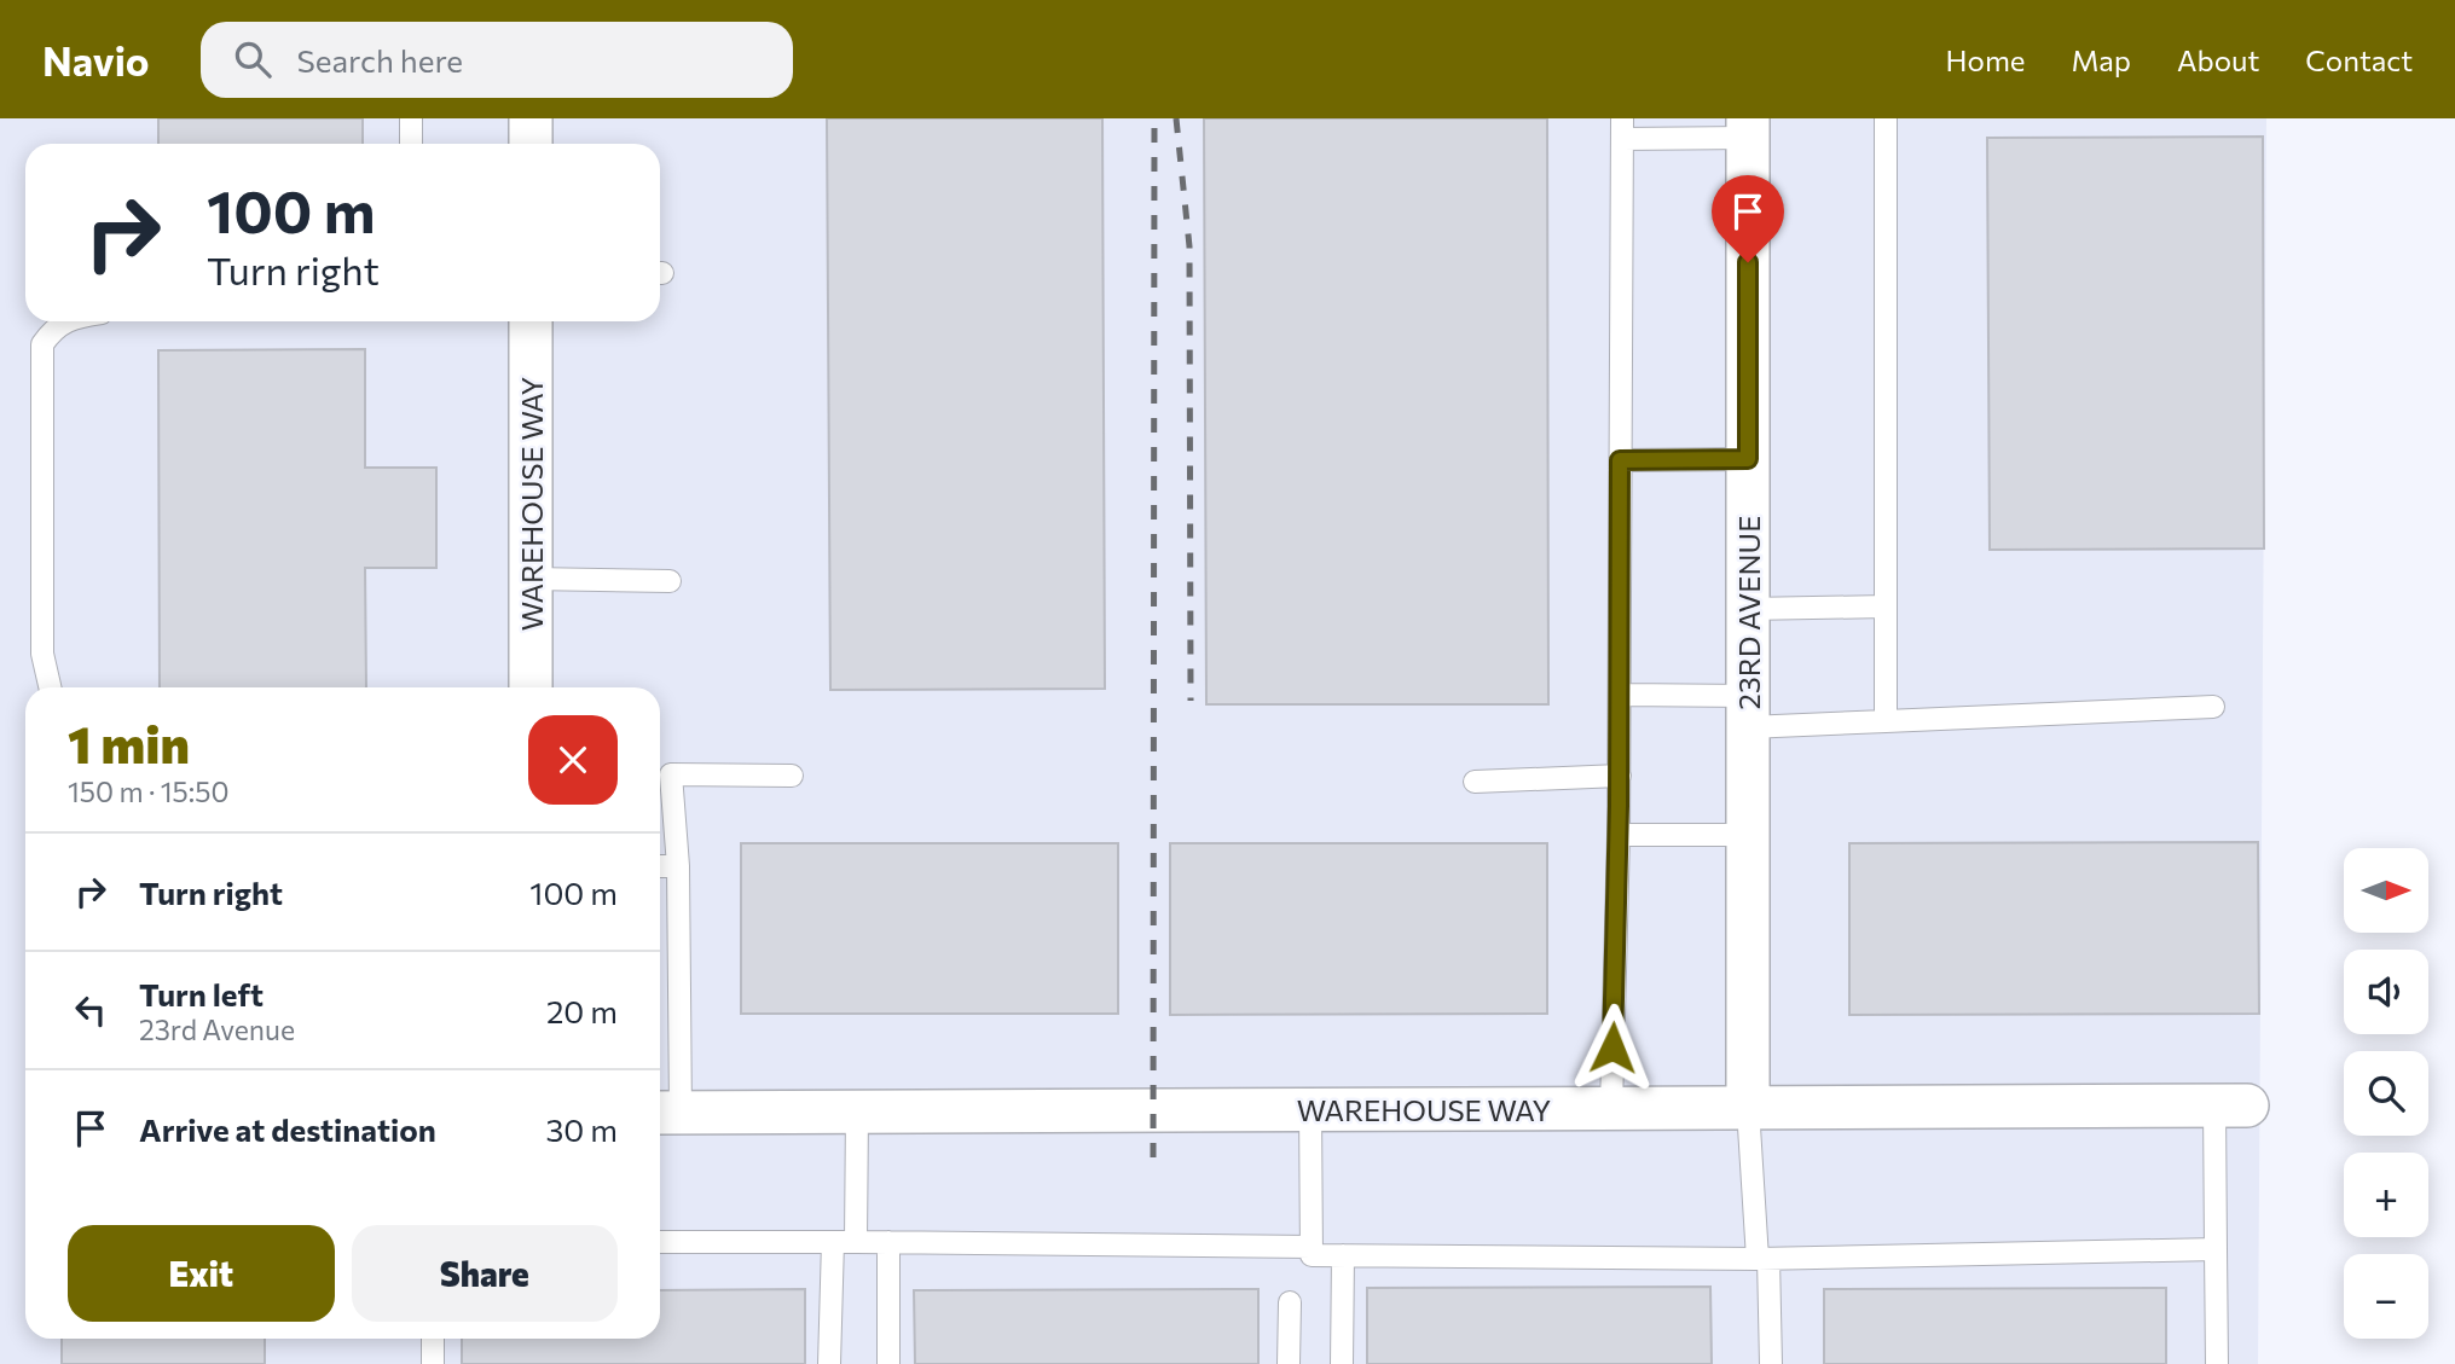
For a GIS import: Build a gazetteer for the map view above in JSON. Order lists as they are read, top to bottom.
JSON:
{
  "streets": {
    "street": ["WAREHOUSE WAY", "23RD AVENUE"]
  },
  "crossings": [
    ["WAREHOUSE WAY", "23RD AVENUE"]
  ],
  "north": "right",
  "page": {
    "header": "Navio",
    "search": "Search here",
    "nav": [
      "Home",
      "Map",
      "About",
      "Contact"
    ],
    "turn": ["100 m", "Turn right"],
    "heading": ["1 min", "150 m · 15:50"],
    "list": [
      {
        "name": "Turn right",
        "value": "100 m"
      },
      {
        "name": "Turn left",
        "note": "23rd Avenue",
        "value": "20 m"
      },
      {
        "name": "Arrive at destination",
        "value": "30 m"
      }
    ],
    "map_buttons": ["+", "−"],
    "buttons": ["Exit", "Share"]
  }
}
